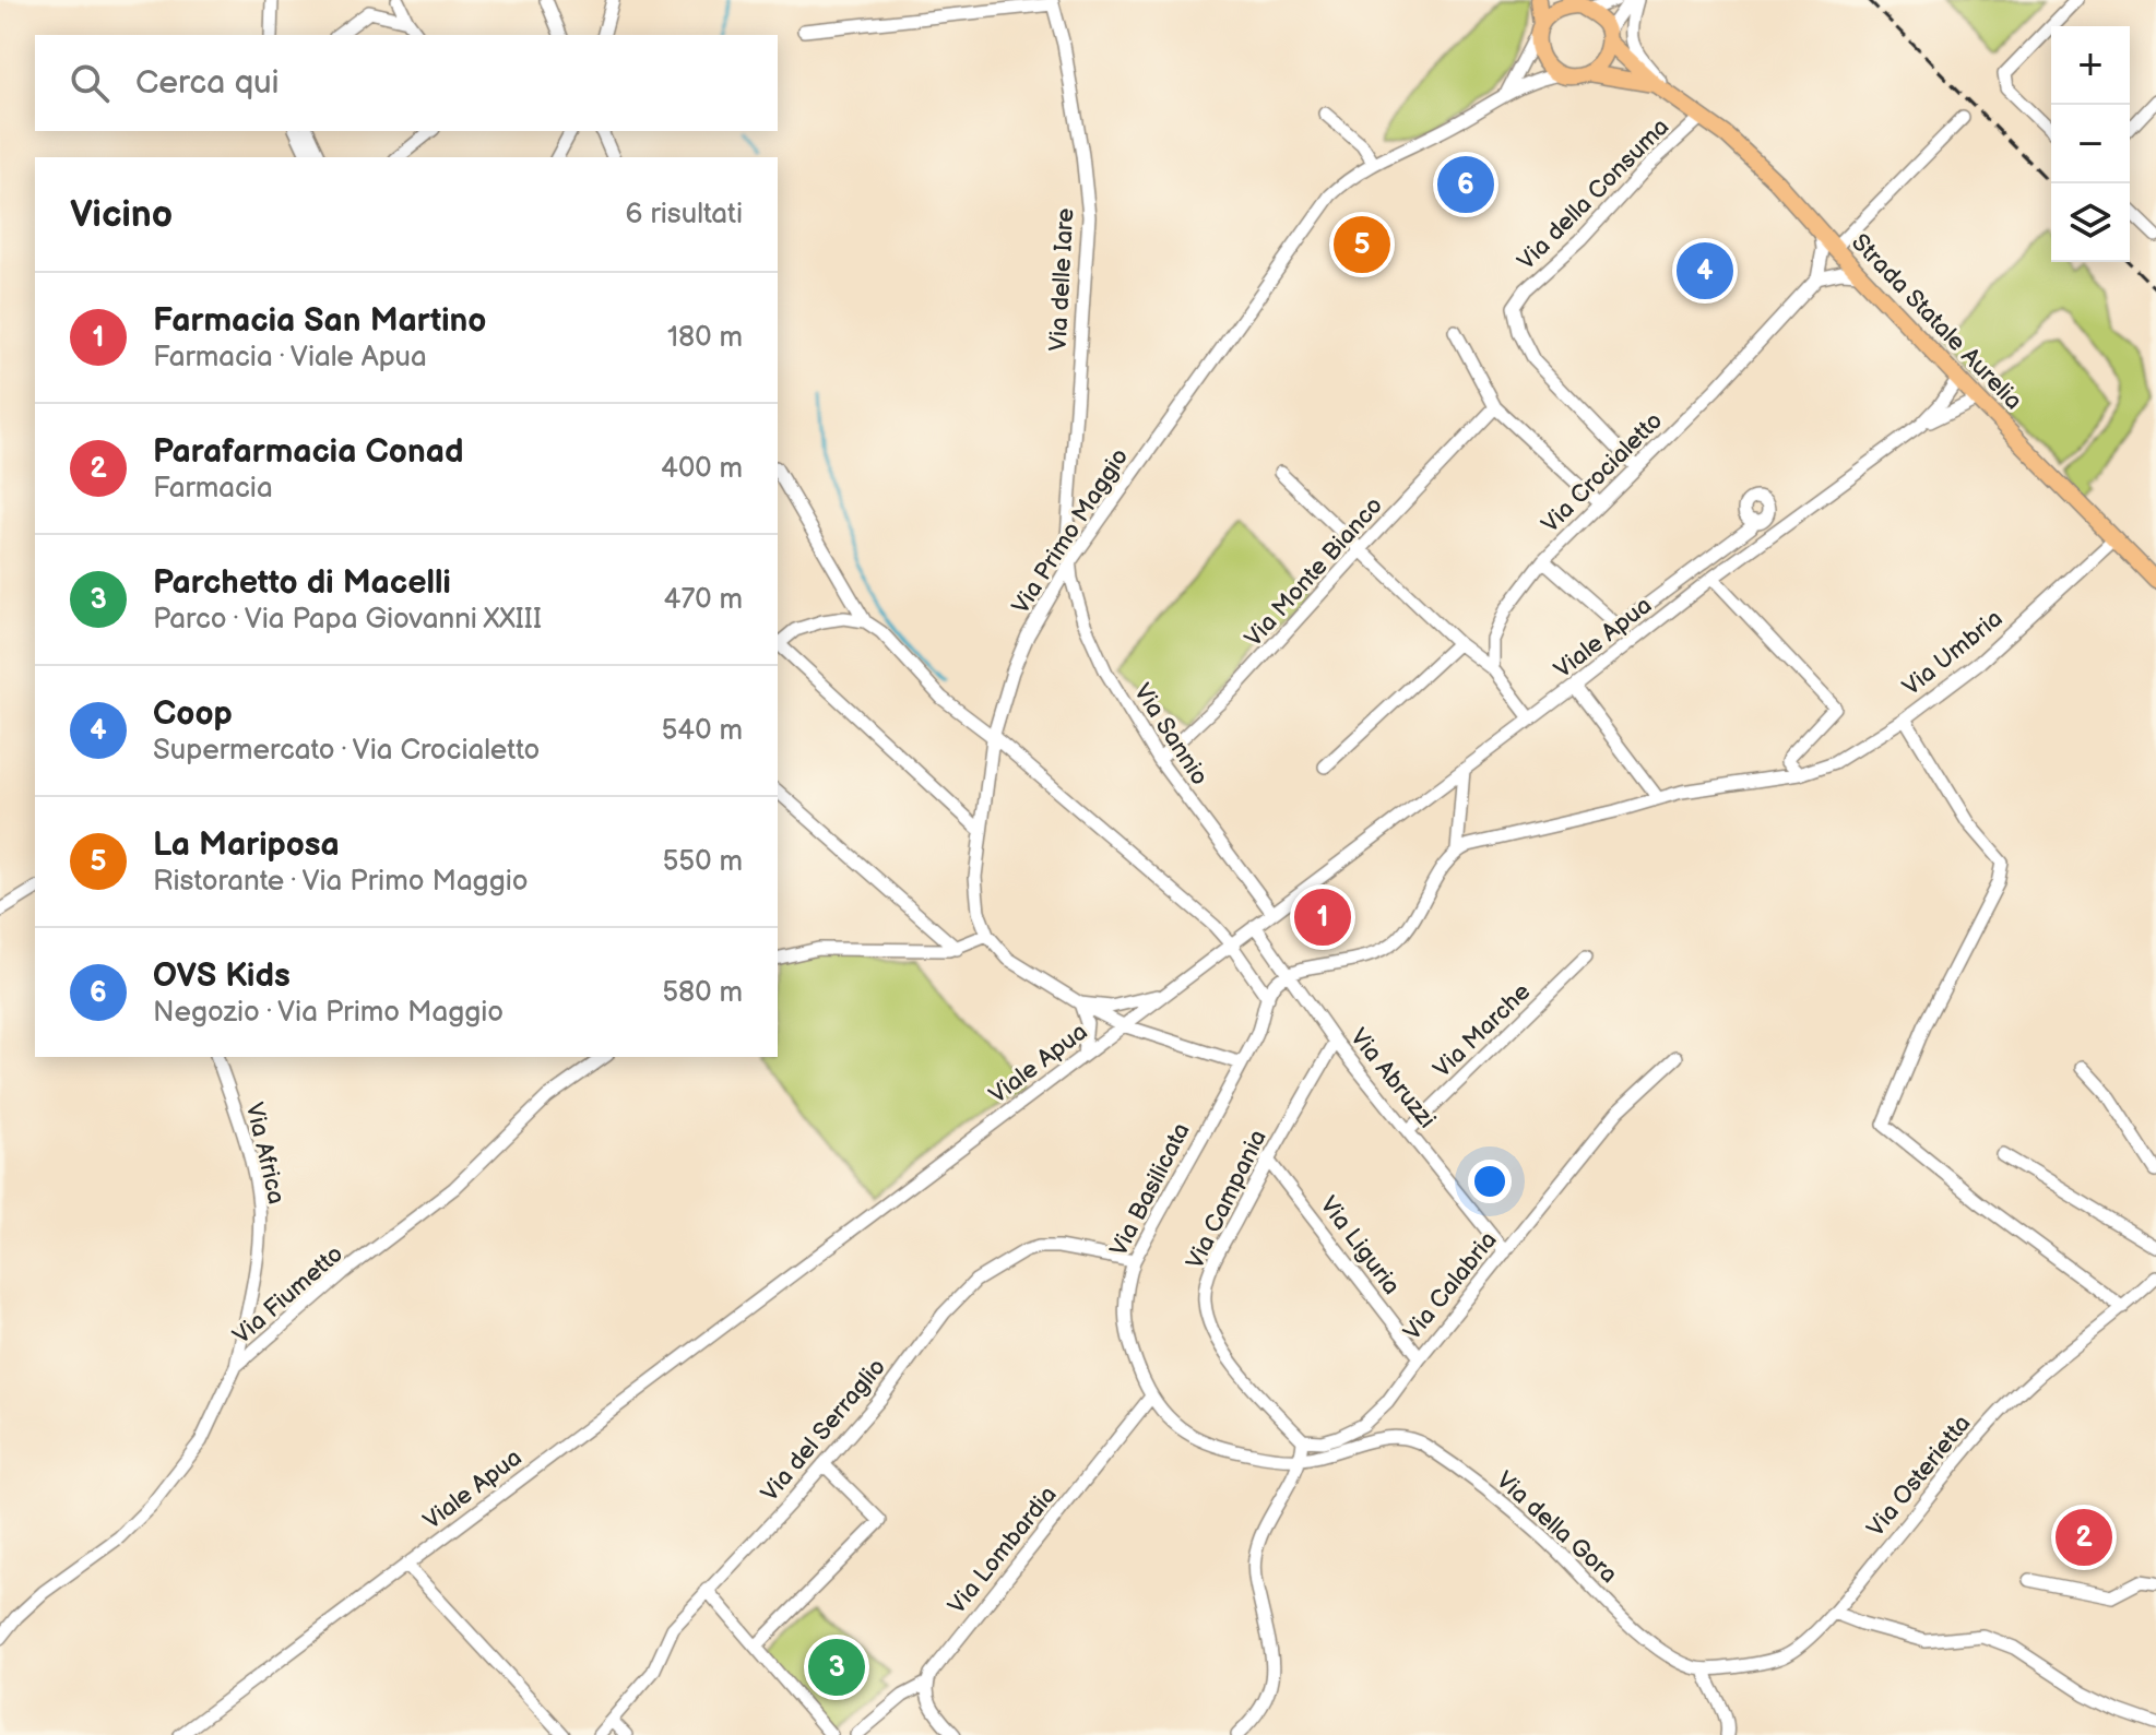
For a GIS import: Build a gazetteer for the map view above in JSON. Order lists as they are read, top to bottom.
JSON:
{
  "streets": {
    "main road": ["Strada Statale Aurelia"],
    "street": [
      "Via della Consuma",
      "Via delle Iare",
      "Via Crocialetto",
      "Via Primo Maggio",
      "Via Monte Bianco",
      "Viale Apua",
      "Via Umbria",
      "Via Sannio",
      "Via Marche",
      "Via Abruzzi",
      "Via Africa",
      "Via Basilicata",
      "Via Campania",
      "Via Liguria",
      "Via Calabria",
      "Via Fiumetto",
      "Via del Serraglio",
      "Via Osterietta",
      "Via della Gora",
      "Via Lombardia"
    ]
  },
  "crossings": [
    ["Via della Consuma", "Strada Statale Aurelia"],
    ["Via della Consuma", "Via Crocialetto"],
    ["Via delle Iare", "Via Primo Maggio"],
    ["Via delle Iare", "Via Sannio"],
    ["Strada Statale Aurelia", "Via Primo Maggio"],
    ["Strada Statale Aurelia", "Viale Apua"],
    ["Strada Statale Aurelia", "Via Umbria"],
    ["Via Primo Maggio", "Viale Apua"],
    ["Via Primo Maggio", "Via Sannio"],
    ["Via Primo Maggio", "Via Basilicata"],
    ["Via Monte Bianco", "Via Sannio"],
    ["Viale Apua", "Via Sannio"],
    ["Viale Apua", "Via Abruzzi"],
    ["Via Marche", "Via Abruzzi"],
    ["Via Abruzzi", "Via Basilicata"],
    ["Via Abruzzi", "Via Campania"],
    ["Via Abruzzi", "Via Calabria"],
    ["Via Africa", "Via Fiumetto"],
    ["Via Basilicata", "Via del Serraglio"],
    ["Via Basilicata", "Via della Gora"],
    ["Via Basilicata", "Via Lombardia"],
    ["Via Campania", "Via Liguria"],
    ["Via Campania", "Via Calabria"],
    ["Via Liguria", "Via Calabria"],
    ["Via Osterietta", "Via della Gora"]
  ],
  "page": {
    "map_buttons": ["+", "−"],
    "search": "Cerca qui",
    "pins": [
      "6",
      "5",
      "4",
      "1",
      "2",
      "3"
    ],
    "heading": ["Vicino", "6 risultati"],
    "list": [
      {
        "mark": "1",
        "name": "Farmacia San Martino",
        "note": "Farmacia · Viale Apua",
        "value": "180 m"
      },
      {
        "mark": "2",
        "name": "Parafarmacia Conad",
        "note": "Farmacia",
        "value": "400 m"
      },
      {
        "mark": "3",
        "name": "Parchetto di Macelli",
        "note": "Parco · Via Papa Giovanni XXIII",
        "value": "470 m"
      },
      {
        "mark": "4",
        "name": "Coop",
        "note": "Supermercato · Via Crocialetto",
        "value": "540 m"
      },
      {
        "mark": "5",
        "name": "La Mariposa",
        "note": "Ristorante · Via Primo Maggio",
        "value": "550 m"
      },
      {
        "mark": "6",
        "name": "OVS Kids",
        "note": "Negozio · Via Primo Maggio",
        "value": "580 m"
      }
    ]
  }
}
